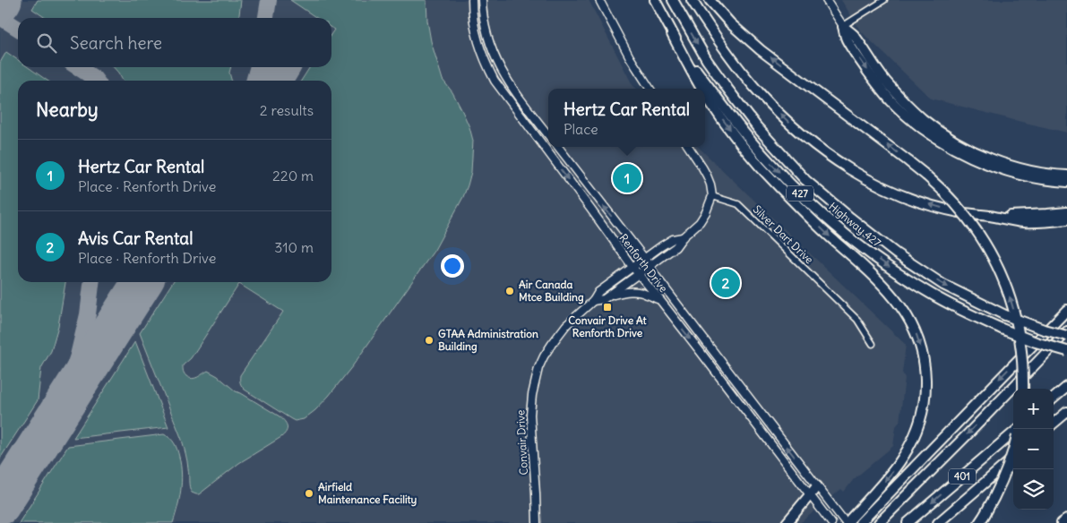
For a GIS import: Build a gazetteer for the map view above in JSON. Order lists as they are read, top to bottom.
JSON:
{
  "streets": {
    "highway": ["427", "Highway 427", "401"],
    "main road": ["Renforth Drive", "Convair Drive"],
    "street": ["Silver Dart Drive"]
  },
  "crossings": [
    ["Silver Dart Drive", "Convair Drive"],
    ["Renforth Drive", "Convair Drive"]
  ],
  "places": {
    "other": ["Air Canada Mtce Building", "GTAA Administration Building", "Airfield Maintenance Facility"],
    "transit": ["Convair Drive At Renforth Drive"]
  },
  "page": {
    "search": "Search here",
    "heading": ["Nearby", "2 results"],
    "popup": ["Hertz Car Rental", "Place"],
    "list": [
      {
        "mark": "1",
        "name": "Hertz Car Rental",
        "note": "Place · Renforth Drive",
        "value": "220 m"
      },
      {
        "mark": "2",
        "name": "Avis Car Rental",
        "note": "Place · Renforth Drive",
        "value": "310 m"
      }
    ],
    "pins": ["1", "2"],
    "map_buttons": ["+", "−"]
  }
}
